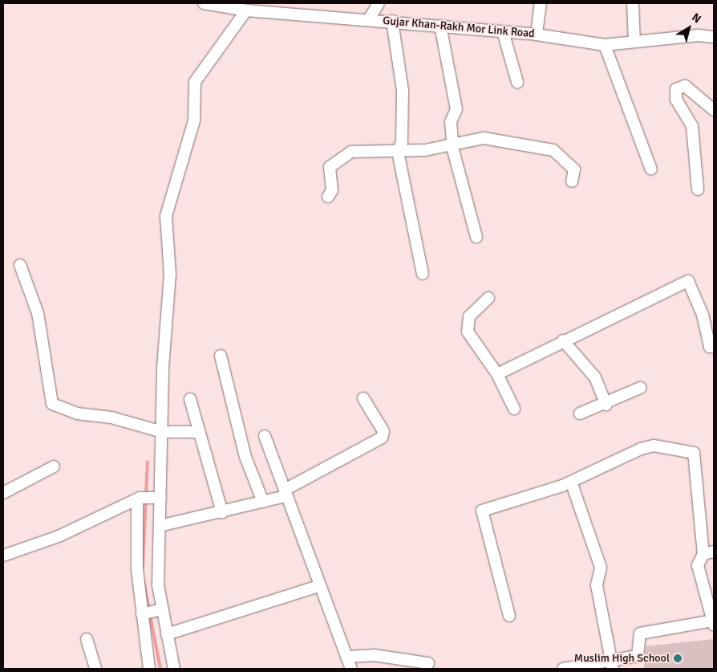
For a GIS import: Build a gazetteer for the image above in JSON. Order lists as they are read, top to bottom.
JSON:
{
  "streets": {
    "street": ["Gujar Khan-Rakh Mor Link Road"]
  },
  "places": ["Muslim High School"],
  "north": "top right"
}
